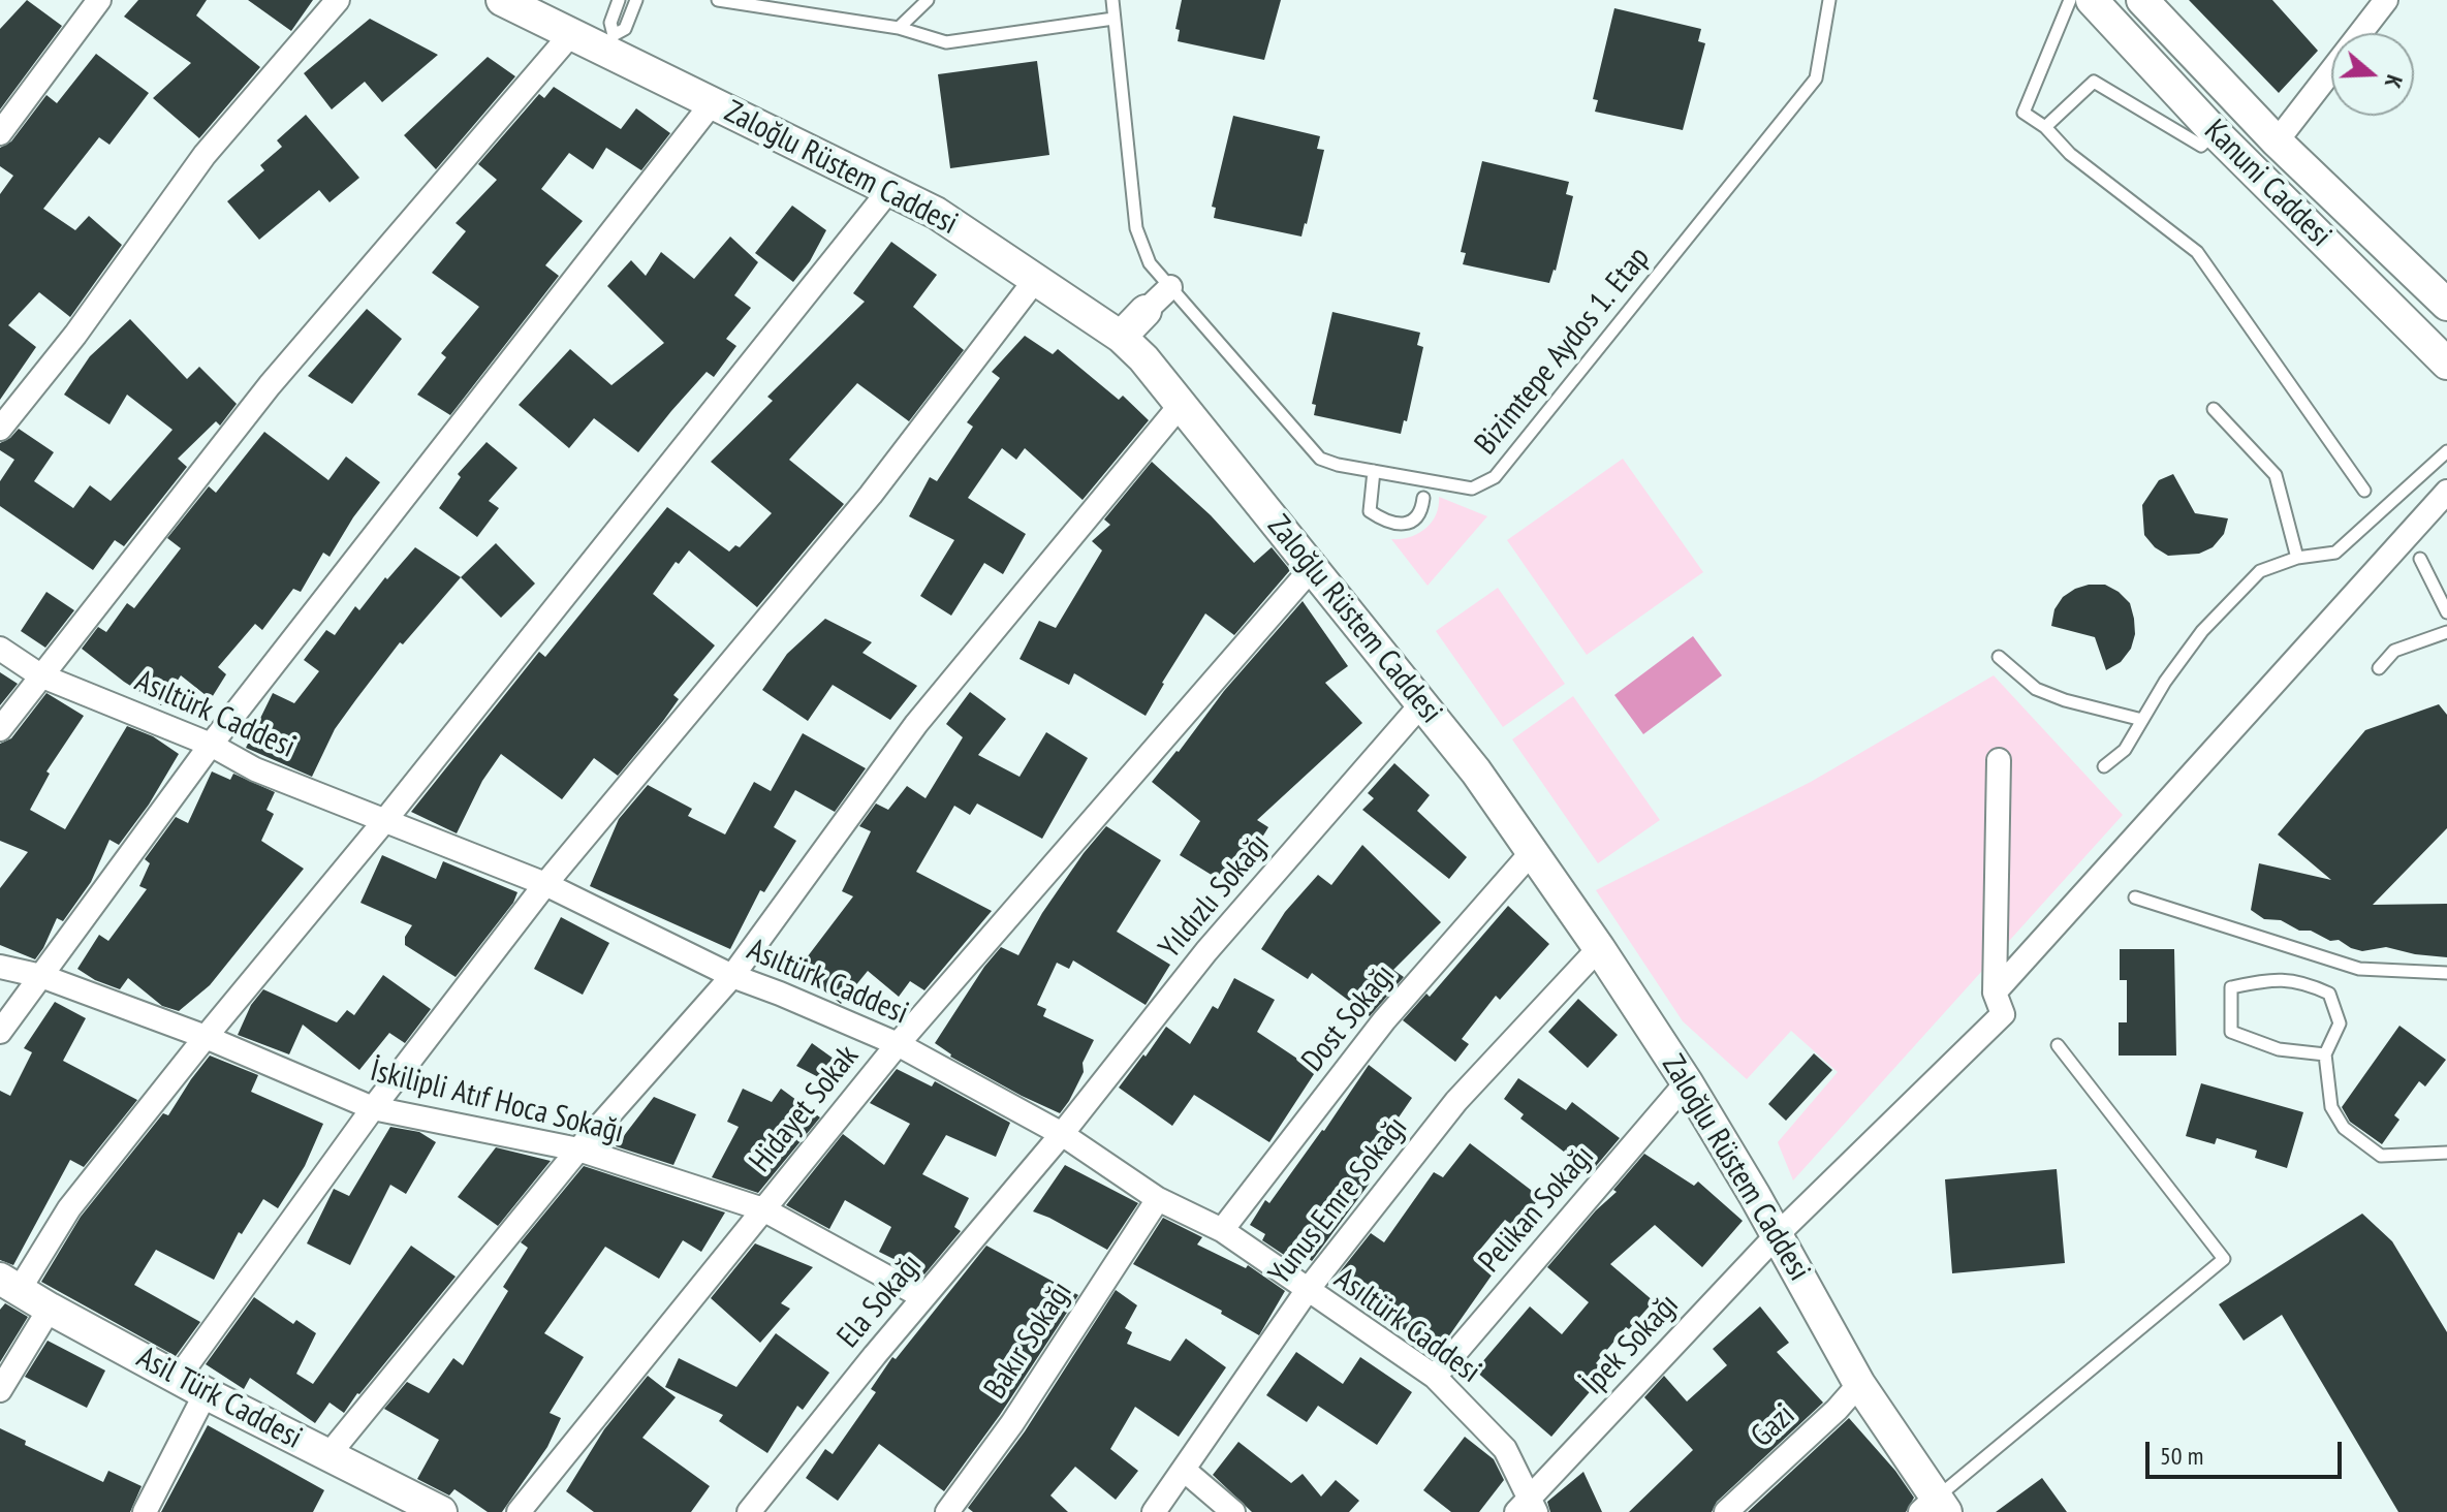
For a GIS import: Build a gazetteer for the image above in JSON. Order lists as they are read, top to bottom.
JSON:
{
  "streets": {
    "street": [
      "Zaloğlu Rüstem Caddesi",
      "Kanuni Caddesi",
      "Asıltürk Caddesi",
      "Yıldızlı Sokağı",
      "Dost Sokağı",
      "İskilipli Atıf Hoca Sokağı",
      "Hidayet Sokak",
      "Yunus Emre Sokağı",
      "Pelikan Sokağı",
      "Ela Sokağı",
      "Bakır Sokağı",
      "İpek Sokağı",
      "Asil Türk Caddesi",
      "Gazi"
    ],
    "lane": ["Bizimtepe Aydos 1. Etap"]
  },
  "crossings": [
    ["Zaloğlu Rüstem Caddesi", "Yıldızlı Sokağı"],
    ["Zaloğlu Rüstem Caddesi", "Dost Sokağı"],
    ["Zaloğlu Rüstem Caddesi", "Hidayet Sokak"],
    ["Zaloğlu Rüstem Caddesi", "Yunus Emre Sokağı"],
    ["Zaloğlu Rüstem Caddesi", "Pelikan Sokağı"],
    ["Zaloğlu Rüstem Caddesi", "İpek Sokağı"],
    ["Zaloğlu Rüstem Caddesi", "Gazi"],
    ["Asıltürk Caddesi", "Yıldızlı Sokağı"],
    ["Asıltürk Caddesi", "Dost Sokağı"],
    ["Asıltürk Caddesi", "Hidayet Sokak"],
    ["Asıltürk Caddesi", "Yunus Emre Sokağı"],
    ["Asıltürk Caddesi", "Pelikan Sokağı"],
    ["Asıltürk Caddesi", "Ela Sokağı"],
    ["Asıltürk Caddesi", "Bakır Sokağı"],
    ["Asıltürk Caddesi", "İpek Sokağı"],
    ["Yıldızlı Sokağı", "Ela Sokağı"],
    ["İskilipli Atıf Hoca Sokağı", "Hidayet Sokak"],
    ["İskilipli Atıf Hoca Sokağı", "Ela Sokağı"]
  ],
  "scale_bar": "50 m",
  "north": "right"
}
